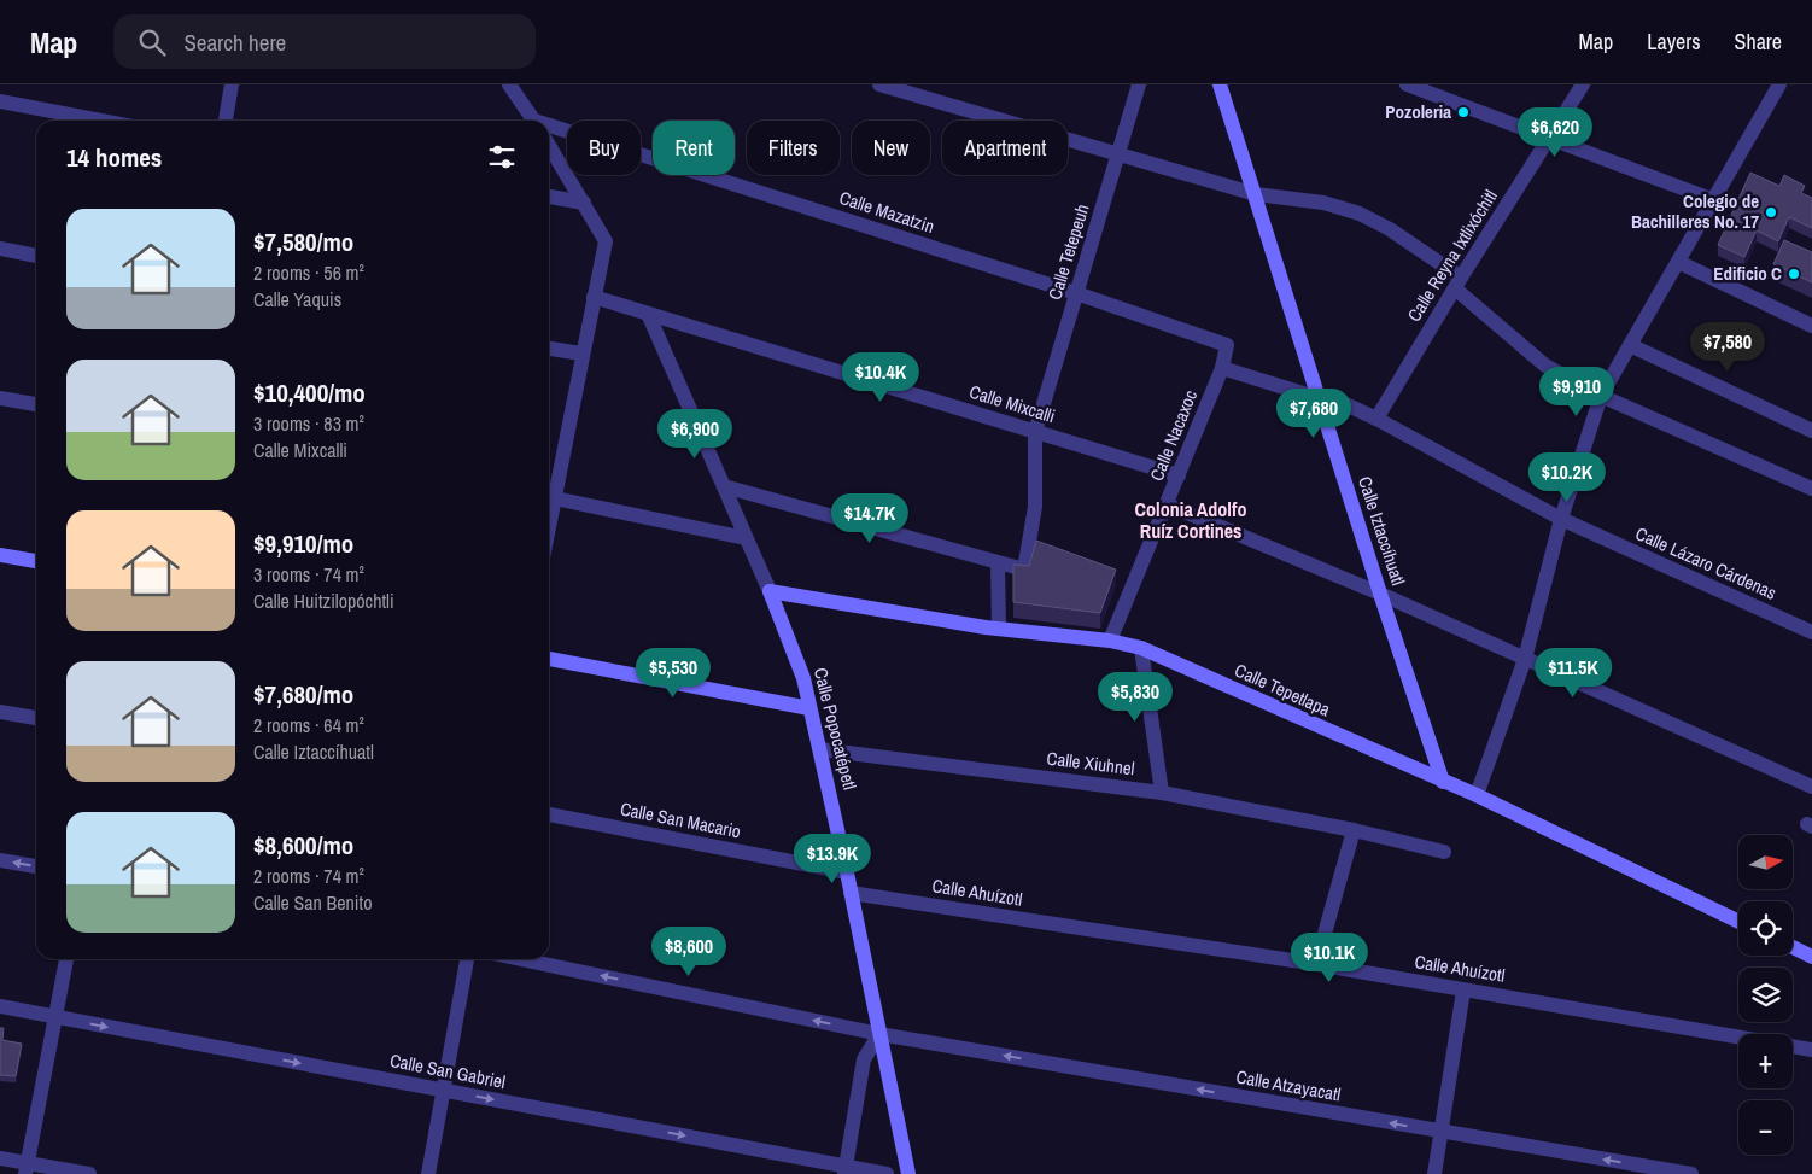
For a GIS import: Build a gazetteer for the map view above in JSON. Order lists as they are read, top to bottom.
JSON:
{
  "streets": {
    "street": [
      "Calle Mazatzin",
      "Calle Tetepeuh",
      "Calle Reyna Ixtlixóchitl",
      "Calle Mixcalli",
      "Calle Nacaxoc",
      "Calle Iztaccíhuatl",
      "Calle Lázaro Cárdenas",
      "Calle Tepetlapa",
      "Calle Popocatépetl",
      "Calle Xiuhnel",
      "Calle San Macario",
      "Calle Ahuízotl",
      "Calle San Gabriel",
      "Calle Atzayacatl"
    ]
  },
  "crossings": [
    ["Calle Mazatzin", "Calle Tetepeuh"],
    ["Calle Mazatzin", "Calle Nacaxoc"],
    ["Calle Tetepeuh", "Calle Mixcalli"],
    ["Calle Reyna Ixtlixóchitl", "Calle Lázaro Cárdenas"],
    ["Calle Mixcalli", "Calle Nacaxoc"],
    ["Calle Mixcalli", "Calle Popocatépetl"],
    ["Calle Nacaxoc", "Calle Lázaro Cárdenas"],
    ["Calle Nacaxoc", "Calle Tepetlapa"],
    ["Calle Iztaccíhuatl", "Calle Lázaro Cárdenas"],
    ["Calle Iztaccíhuatl", "Calle Tepetlapa"],
    ["Calle Tepetlapa", "Calle Popocatépetl"],
    ["Calle Popocatépetl", "Calle Xiuhnel"],
    ["Calle Popocatépetl", "Calle San Macario"],
    ["Calle Popocatépetl", "Calle Ahuízotl"],
    ["Calle Popocatépetl", "Calle Atzayacatl"]
  ],
  "one_way": ["Calle San Gabriel", "Calle Atzayacatl"],
  "districts": ["Colonia Adolfo Ruíz Cortines"],
  "places": ["Pozoleria", "Colegio de Bachilleres No. 17", "Edificio C"],
  "north": "right",
  "page": {
    "header": "Map",
    "search": "Search here",
    "nav": ["Map", "Layers", "Share"],
    "price": [
      "$6,620",
      "$7,580",
      "$10.4K",
      "$9,910",
      "$7,680",
      "$6,900",
      "$10.2K",
      "$14.7K",
      "$5,530",
      "$11.5K",
      "$5,830",
      "$13.9K",
      "$8,600",
      "$10.1K"
    ],
    "chip": [
      "Buy",
      "Rent",
      "Filters",
      "New",
      "Apartment"
    ],
    "heading": "14 homes",
    "list": [
      {
        "name": "$7,580/mo",
        "note": "2 rooms · 56 m² · Calle Yaquis"
      },
      {
        "name": "$10,400/mo",
        "note": "3 rooms · 83 m² · Calle Mixcalli"
      },
      {
        "name": "$9,910/mo",
        "note": "3 rooms · 74 m² · Calle Huitzilopóchtli"
      },
      {
        "name": "$7,680/mo",
        "note": "2 rooms · 64 m² · Calle Iztaccíhuatl"
      },
      {
        "name": "$8,600/mo",
        "note": "2 rooms · 74 m² · Calle San Benito"
      }
    ],
    "map_buttons": ["+", "−"]
  }
}
